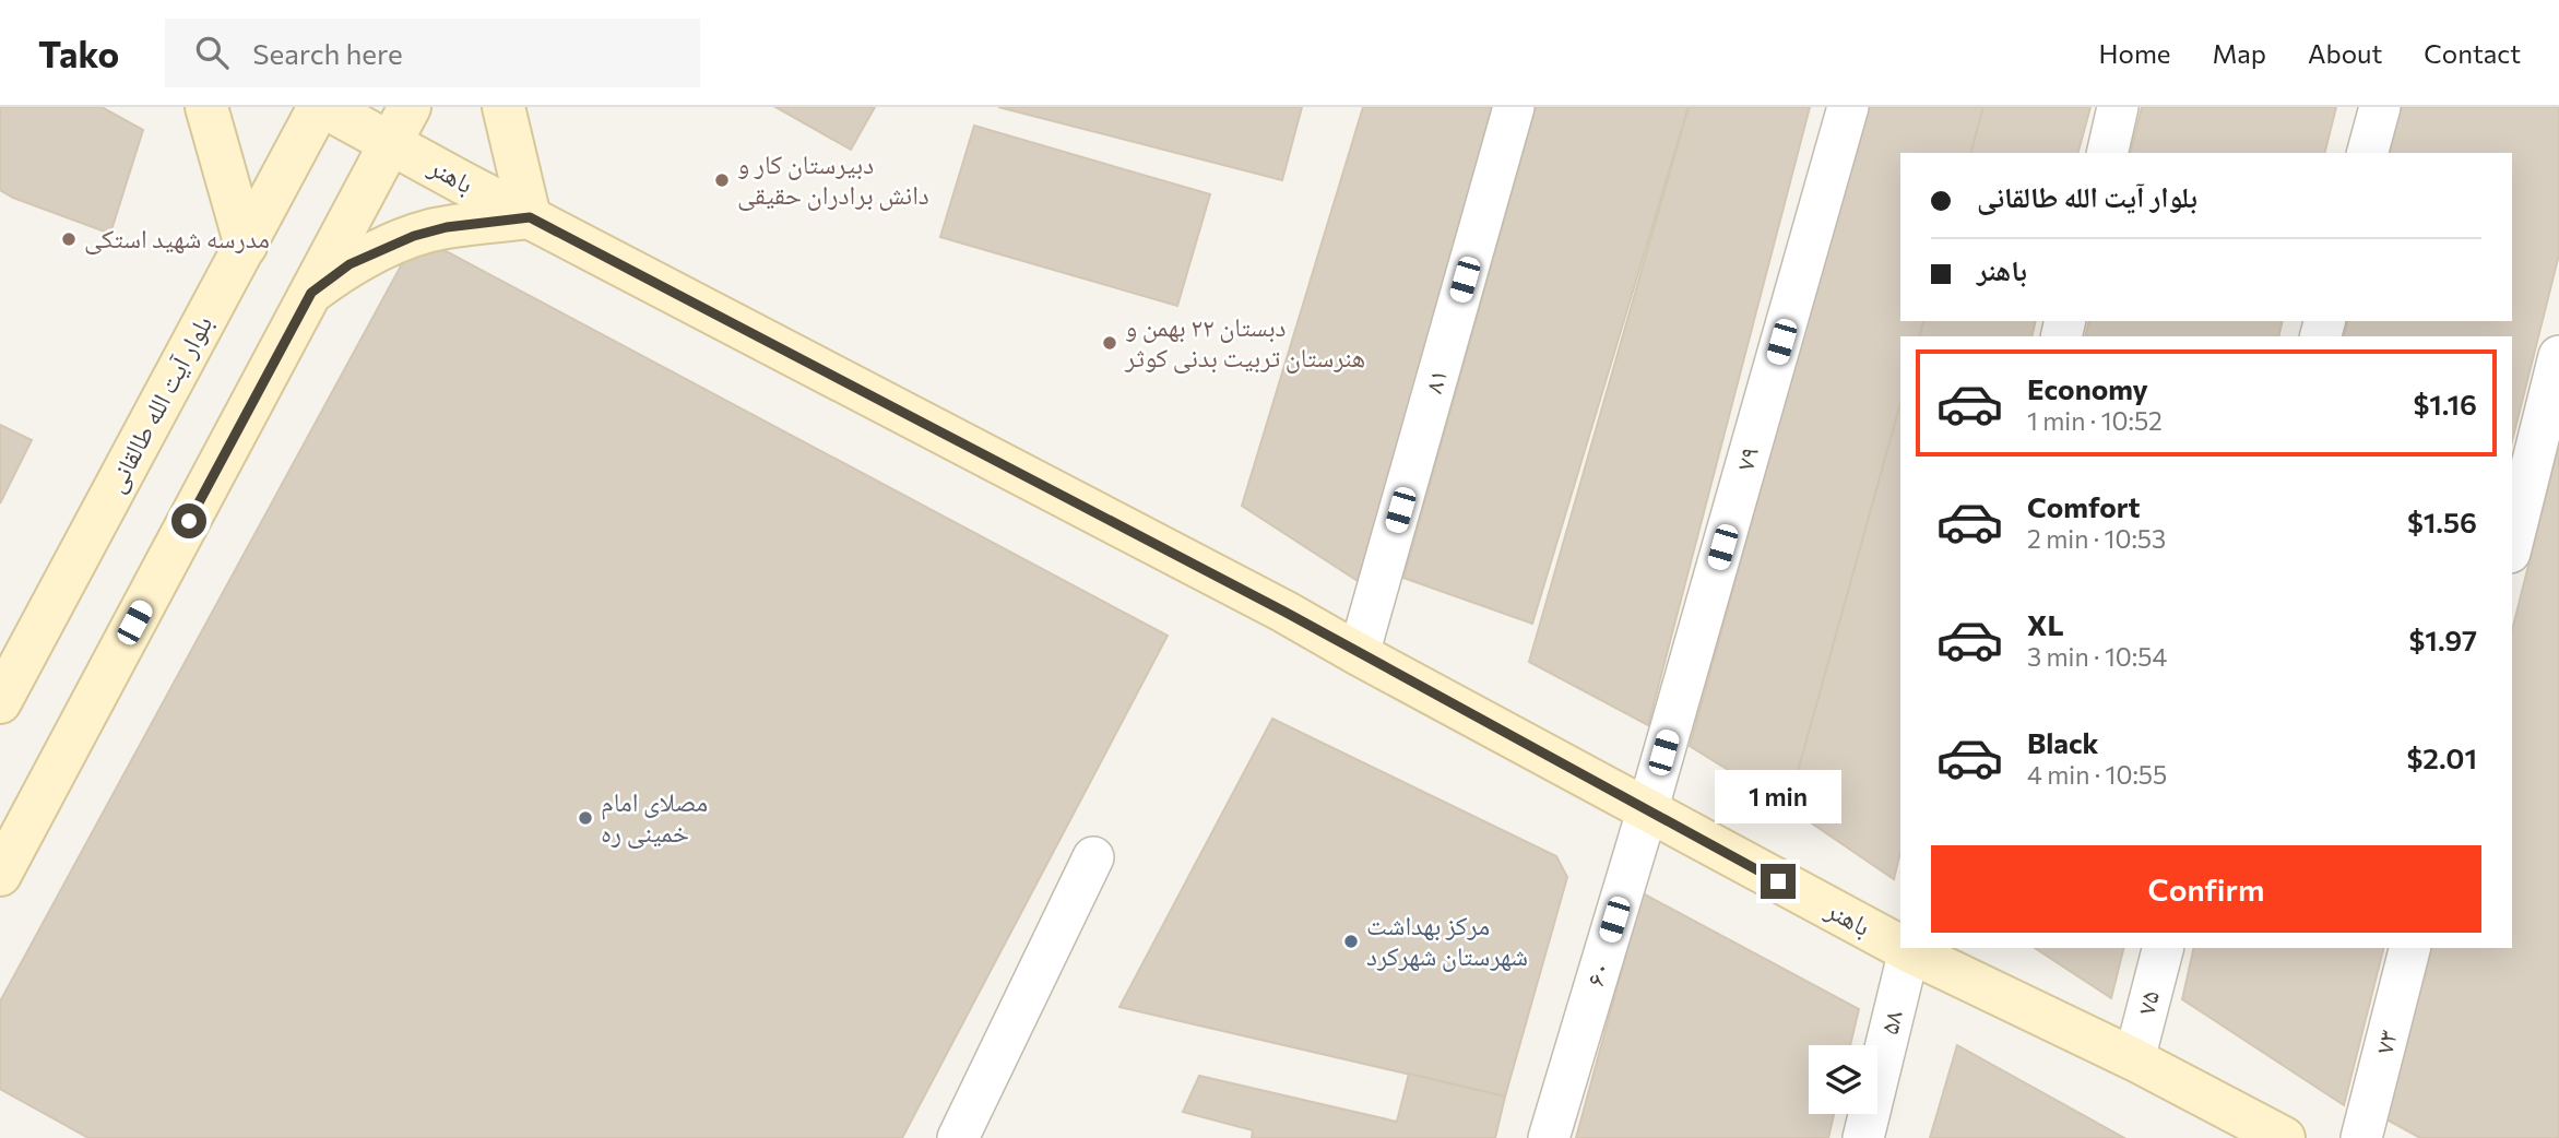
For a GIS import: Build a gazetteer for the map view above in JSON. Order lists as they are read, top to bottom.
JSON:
{
  "streets": {
    "main road": ["باهنر", "بلوار آیت الله طالقانی"],
    "street": [
      "۸۱",
      "۷۹",
      "۶۰",
      "۷۵",
      "۵۸",
      "۷۳"
    ]
  },
  "crossings": [
    ["باهنر", "۸۱"],
    ["باهنر", "بلوار آیت الله طالقانی"],
    ["باهنر", "۷۹"],
    ["باهنر", "۶۰"],
    ["باهنر", "۷۵"],
    ["باهنر", "۵۸"],
    ["۷۹", "۶۰"]
  ],
  "places": [
    "دبیرستان کار و دانش برادران حقیقی",
    "مدرسه شهید استکی",
    "دبستان ۲۲ بهمن و هنرستان تربیت بدنی کوثر",
    "مصلای امام خمینی ره",
    "مرکز بهداشت شهرستان شهرکرد"
  ],
  "page": {
    "header": "Tako",
    "search": "Search here",
    "nav": [
      "Home",
      "Map",
      "About",
      "Contact"
    ],
    "banner": ["بلوار آیت الله طالقانی", "باهنر"],
    "list": [
      {
        "name": "Economy",
        "note": "1 min · 10:52",
        "value": "$1.16"
      },
      {
        "name": "Comfort",
        "note": "2 min · 10:53",
        "value": "$1.56"
      },
      {
        "name": "XL",
        "note": "3 min · 10:54",
        "value": "$1.97"
      },
      {
        "name": "Black",
        "note": "4 min · 10:55",
        "value": "$2.01"
      }
    ],
    "bubble": "1 min",
    "buttons": "Confirm"
  }
}
